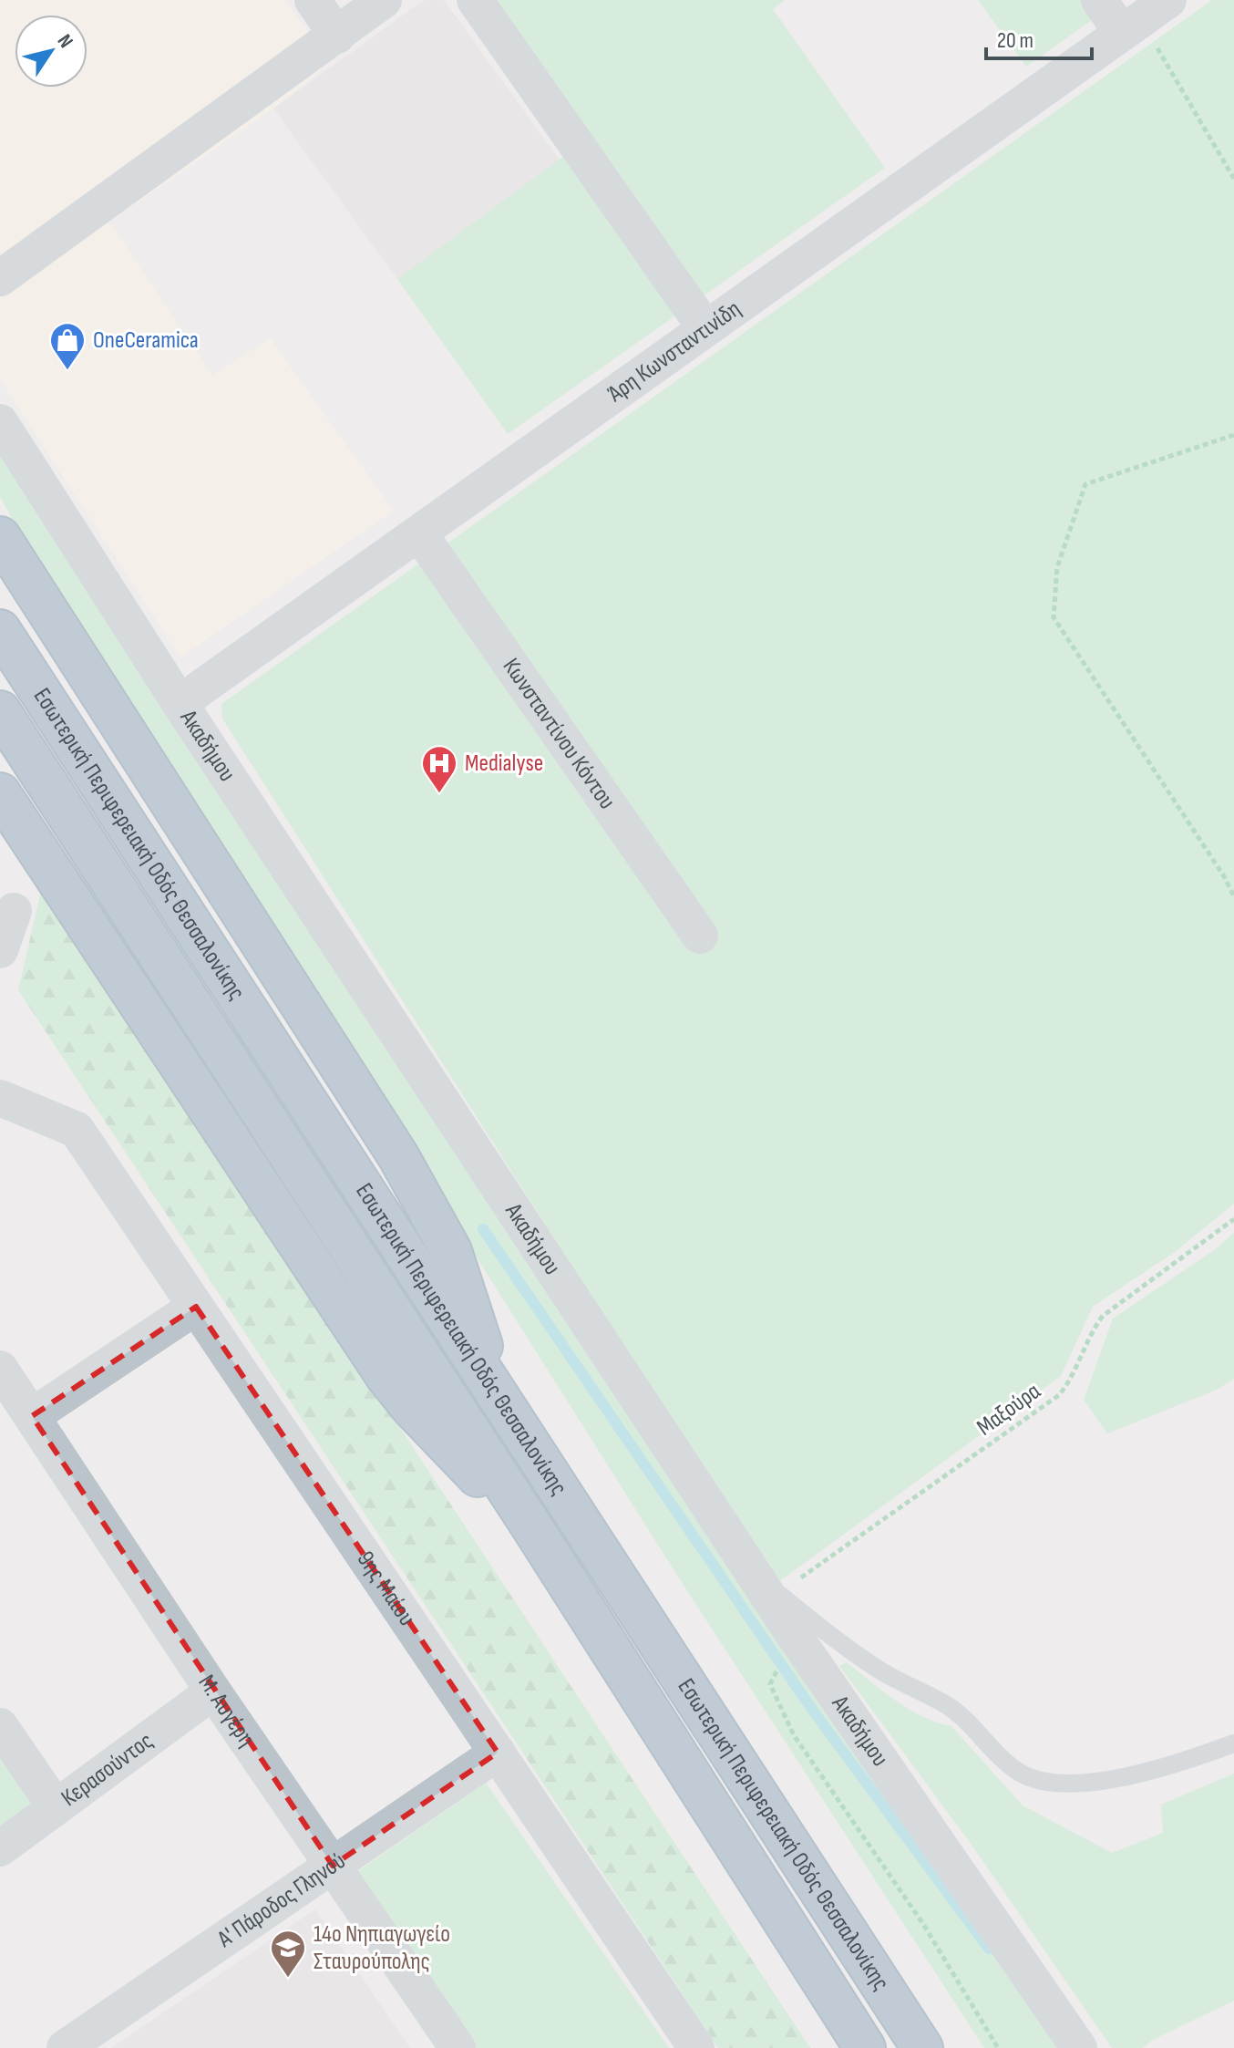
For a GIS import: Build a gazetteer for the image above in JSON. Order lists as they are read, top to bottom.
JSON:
{
  "streets": {
    "highway": ["Εσωτερική Περιφερειακή Οδός Θεσσαλονίκης"],
    "street": [
      "Άρη Κωνσταντινίδη",
      "Κωνσταντίνου Κόντου",
      "Ακαδήμου",
      "9ης Μαίου",
      "Μ. Αυγέρη",
      "Κερασούντος",
      "Α' Πάροδος Γληνού"
    ],
    "path": ["Μαξούρα"]
  },
  "crossings": [
    ["Άρη Κωνσταντινίδη", "Κωνσταντίνου Κόντου"],
    ["Άρη Κωνσταντινίδη", "Ακαδήμου"],
    ["9ης Μαίου", "Α' Πάροδος Γληνού"],
    ["Μ. Αυγέρη", "Κερασούντος"],
    ["Μ. Αυγέρη", "Α' Πάροδος Γληνού"]
  ],
  "places": {
    "shop": ["OneCeramica"],
    "hospital": ["Medialyse"],
    "school or university": ["14ο Νηπιαγωγείο Σταυρούπολης"]
  },
  "scale_bar": "20 m",
  "north": "top right"
}
